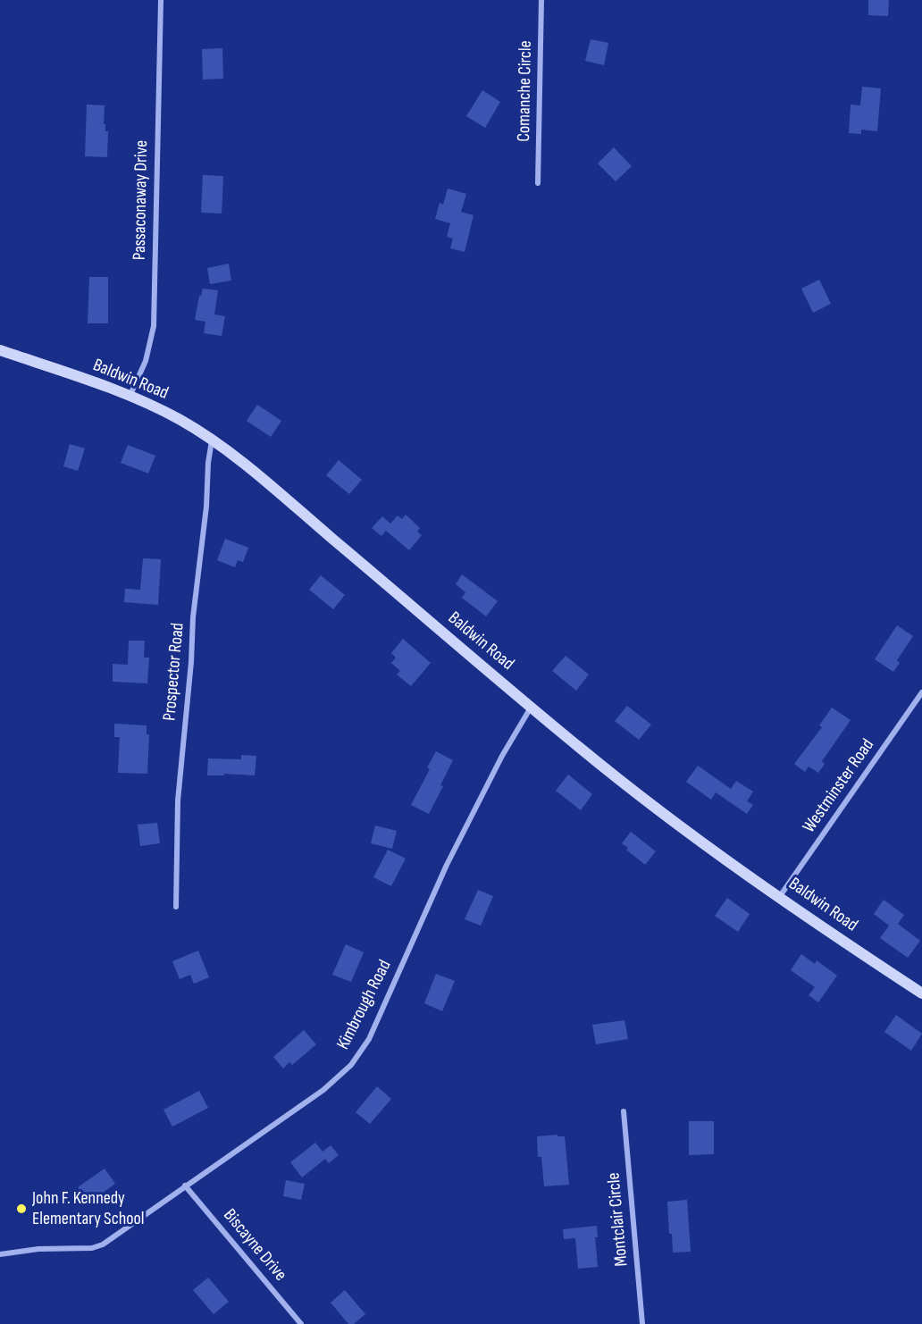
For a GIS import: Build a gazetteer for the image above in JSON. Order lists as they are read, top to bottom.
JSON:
{
  "streets": {
    "street": [
      "Comanche Circle",
      "Passaconaway Drive",
      "Baldwin Road",
      "Prospector Road",
      "Westminster Road",
      "Kimbrough Road",
      "Montclair Circle",
      "Biscayne Drive"
    ]
  },
  "crossings": [
    ["Passaconaway Drive", "Baldwin Road"],
    ["Baldwin Road", "Prospector Road"],
    ["Baldwin Road", "Westminster Road"],
    ["Baldwin Road", "Kimbrough Road"],
    ["Kimbrough Road", "Biscayne Drive"]
  ],
  "places": ["John F. Kennedy Elementary School"]
}
